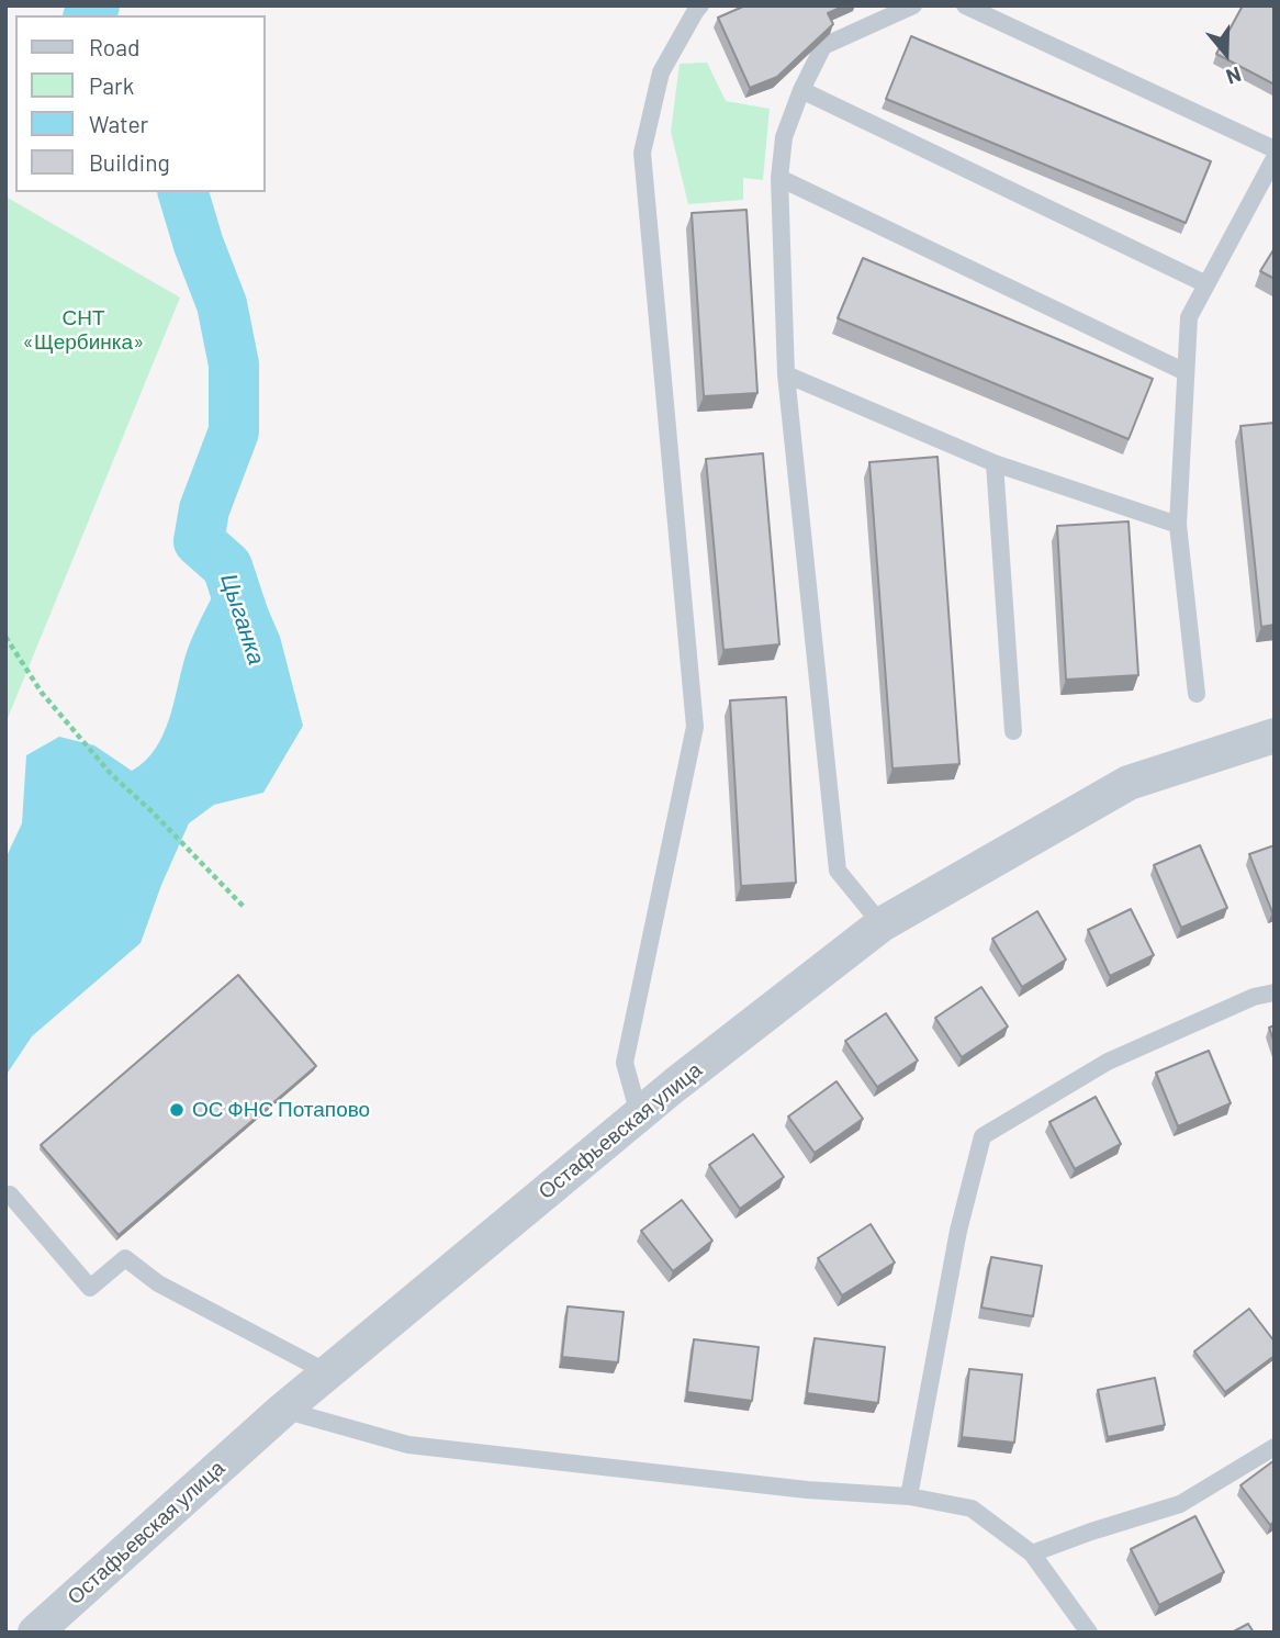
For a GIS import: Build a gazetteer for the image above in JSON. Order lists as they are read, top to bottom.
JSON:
{
  "streets": {
    "street": ["Остафьевская улица"]
  },
  "water": ["Цыганка"],
  "parks": ["СНТ «Щербинка»"],
  "places": ["ОС ФНС Потапово"],
  "legend": [
    "Road",
    "Park",
    "Water",
    "Building"
  ],
  "north": "bottom"
}
